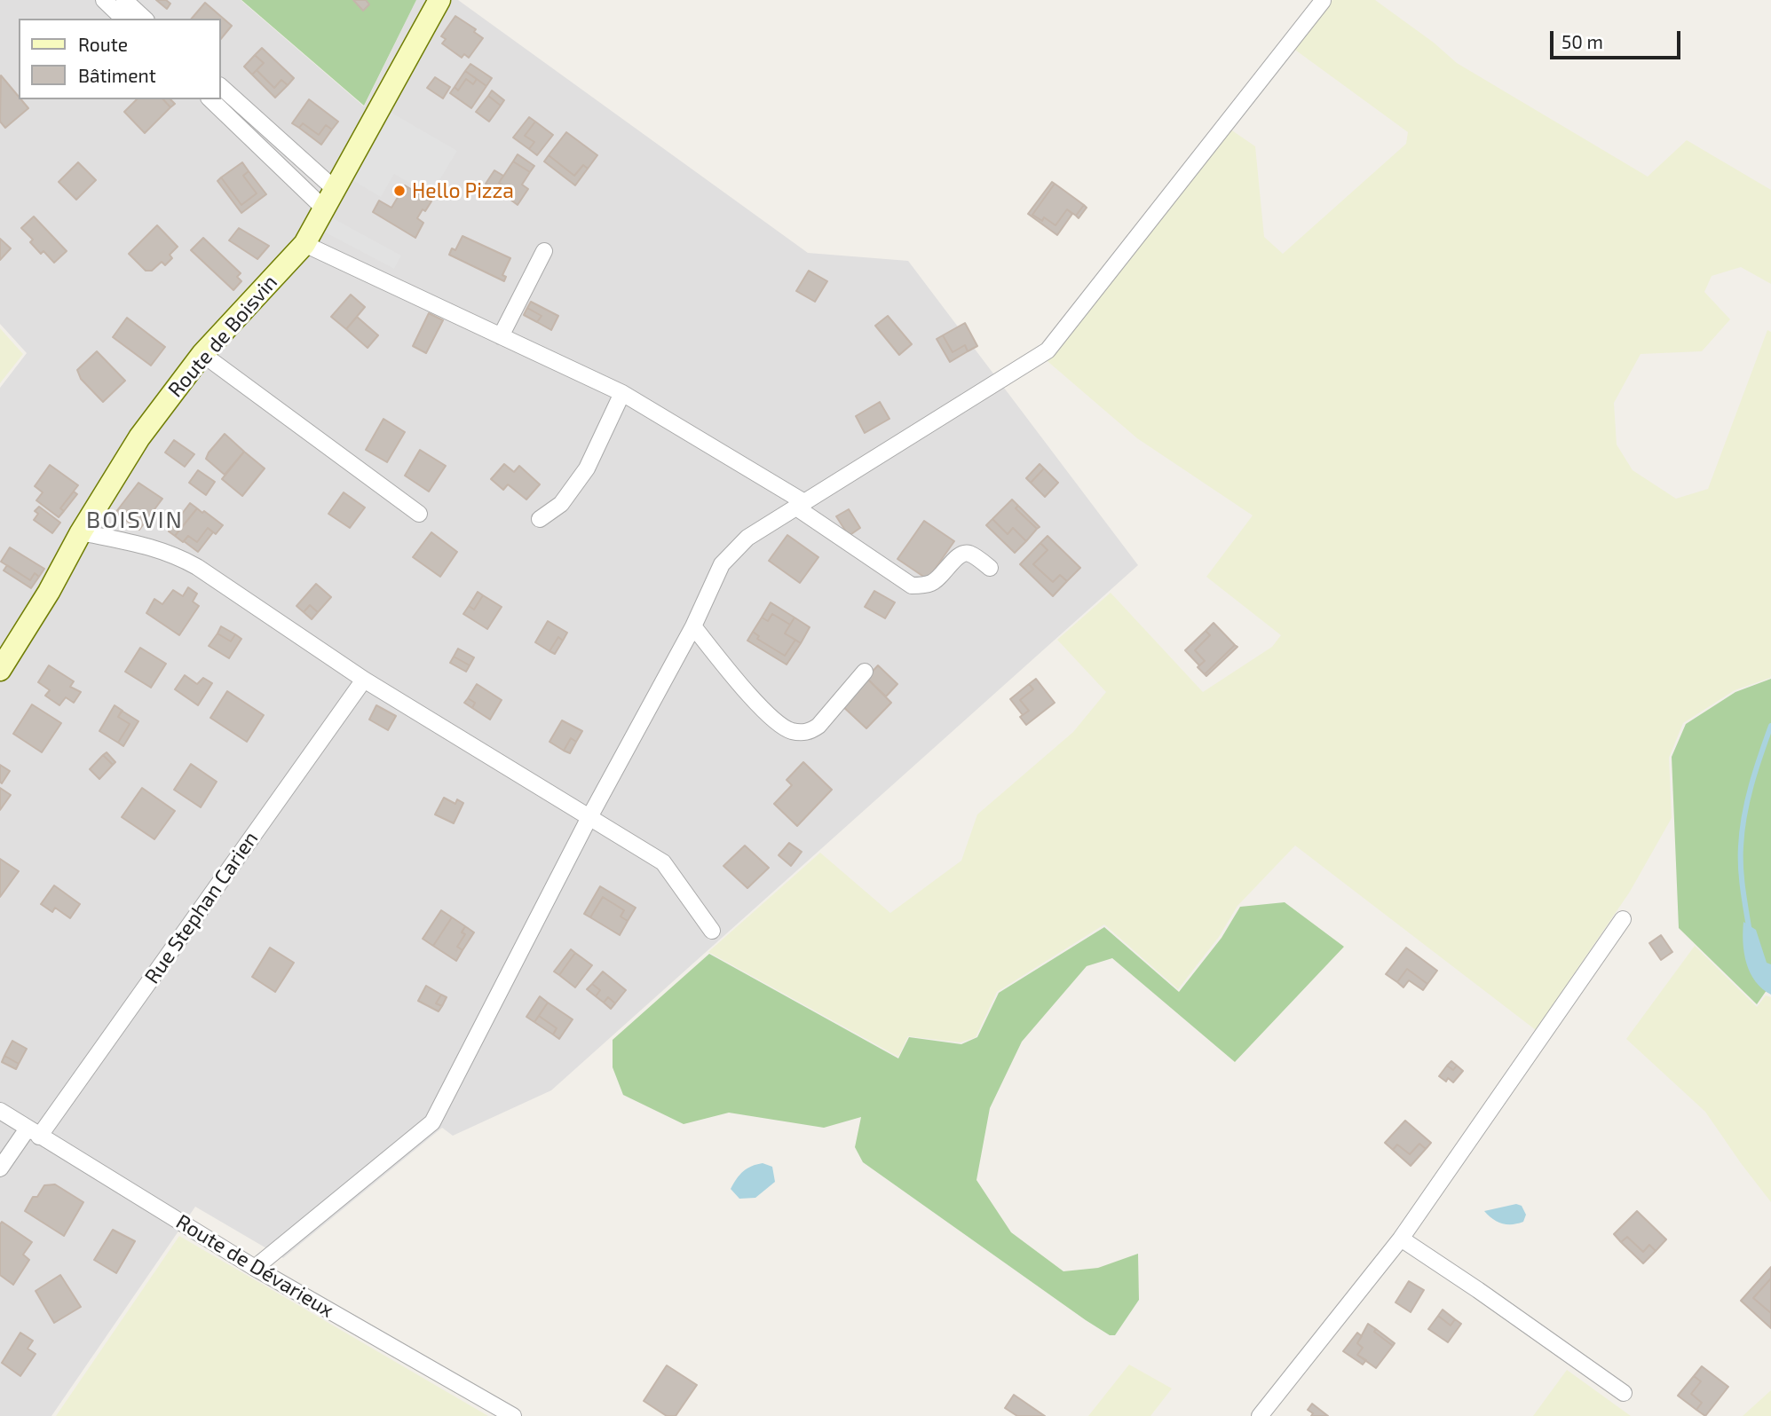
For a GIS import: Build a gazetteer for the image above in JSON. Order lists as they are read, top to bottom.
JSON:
{
  "streets": {
    "main road": ["Route de Boisvin"],
    "street": ["Rue Stephan Carien", "Route de Dévarieux"]
  },
  "crossings": [
    ["Rue Stephan Carien", "Route de Dévarieux"]
  ],
  "districts": ["BOISVIN"],
  "places": ["Hello Pizza"],
  "legend": ["Route", "Bâtiment"],
  "scale_bar": "50 m"
}
